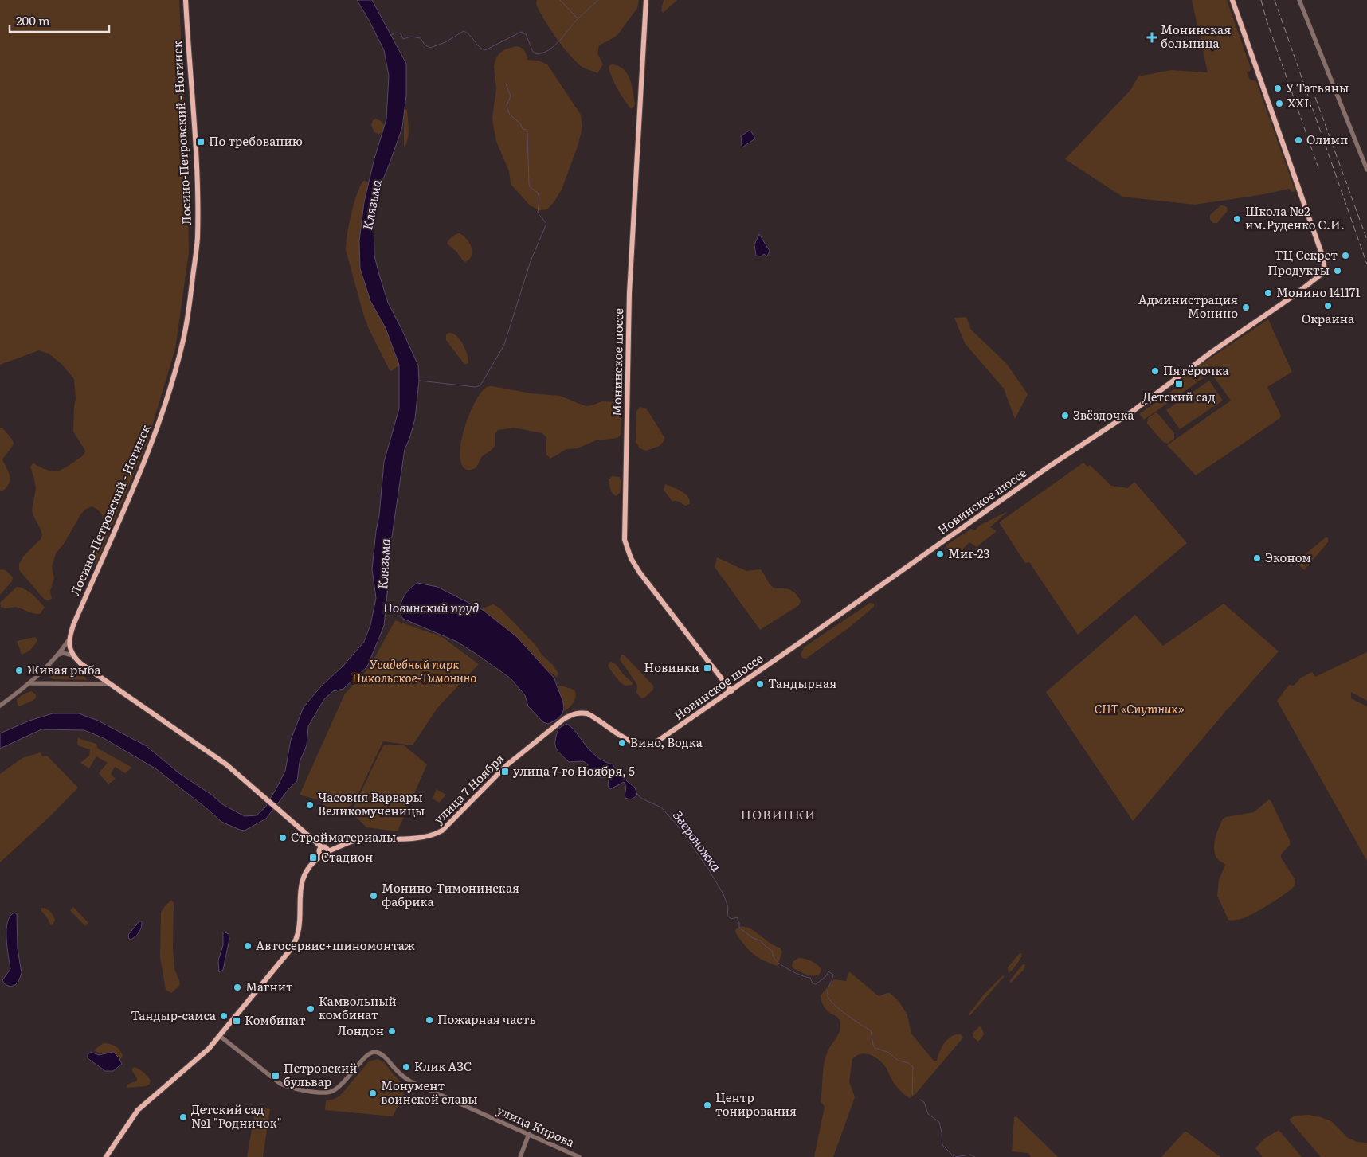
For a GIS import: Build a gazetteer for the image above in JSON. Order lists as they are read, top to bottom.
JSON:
{
  "streets": {
    "main road": [
      "Лосино-Петровский - Ногинск",
      "Монинское шоссе",
      "Новинское шоссе",
      "улица 7 Ноября"
    ],
    "street": ["улица Кирова"]
  },
  "crossings": [
    ["Монинское шоссе", "Новинское шоссе"],
    ["Новинское шоссе", "улица 7 Ноября"]
  ],
  "districts": ["НОВИНКИ"],
  "water": ["Клязьма", "Новинский пруд", "Звероножка"],
  "parks": ["Усадебный парк Никольское-Тимонино", "СНТ «Спутник»"],
  "places": {
    "health": ["Монинская больница"],
    "other": [
      "У Татьяны",
      "XXL",
      "Олимп",
      "Школа №2 им.Руденко С.И.",
      "ТЦ Секрет",
      "Продукты",
      "Монино 141171",
      "Окраина",
      "Администрация Монино",
      "Пятёрочка",
      "Звёздочка",
      "Миг-23",
      "Эконом",
      "Живая рыба",
      "Тандырная",
      "Вино, Водка",
      "Часовня Варвары Великомученицы",
      "Стройматериалы",
      "Монино-Тимонинская фабрика",
      "Автосервис+шиномонтаж",
      "Магнит",
      "Камвольный комбинат",
      "Тандыр-самса",
      "Пожарная часть",
      "Лондон",
      "Клик АЗС",
      "Монумент воинской славы",
      "Центр тонирования",
      "Детский сад №1 \"Родничок\""
    ],
    "transit": [
      "По требованию",
      "Детский сад",
      "Новинки",
      "улица 7-го Ноября, 5",
      "Стадион",
      "Комбинат",
      "Петровский бульвар"
    ]
  },
  "scale_bar": "200 m"
}
